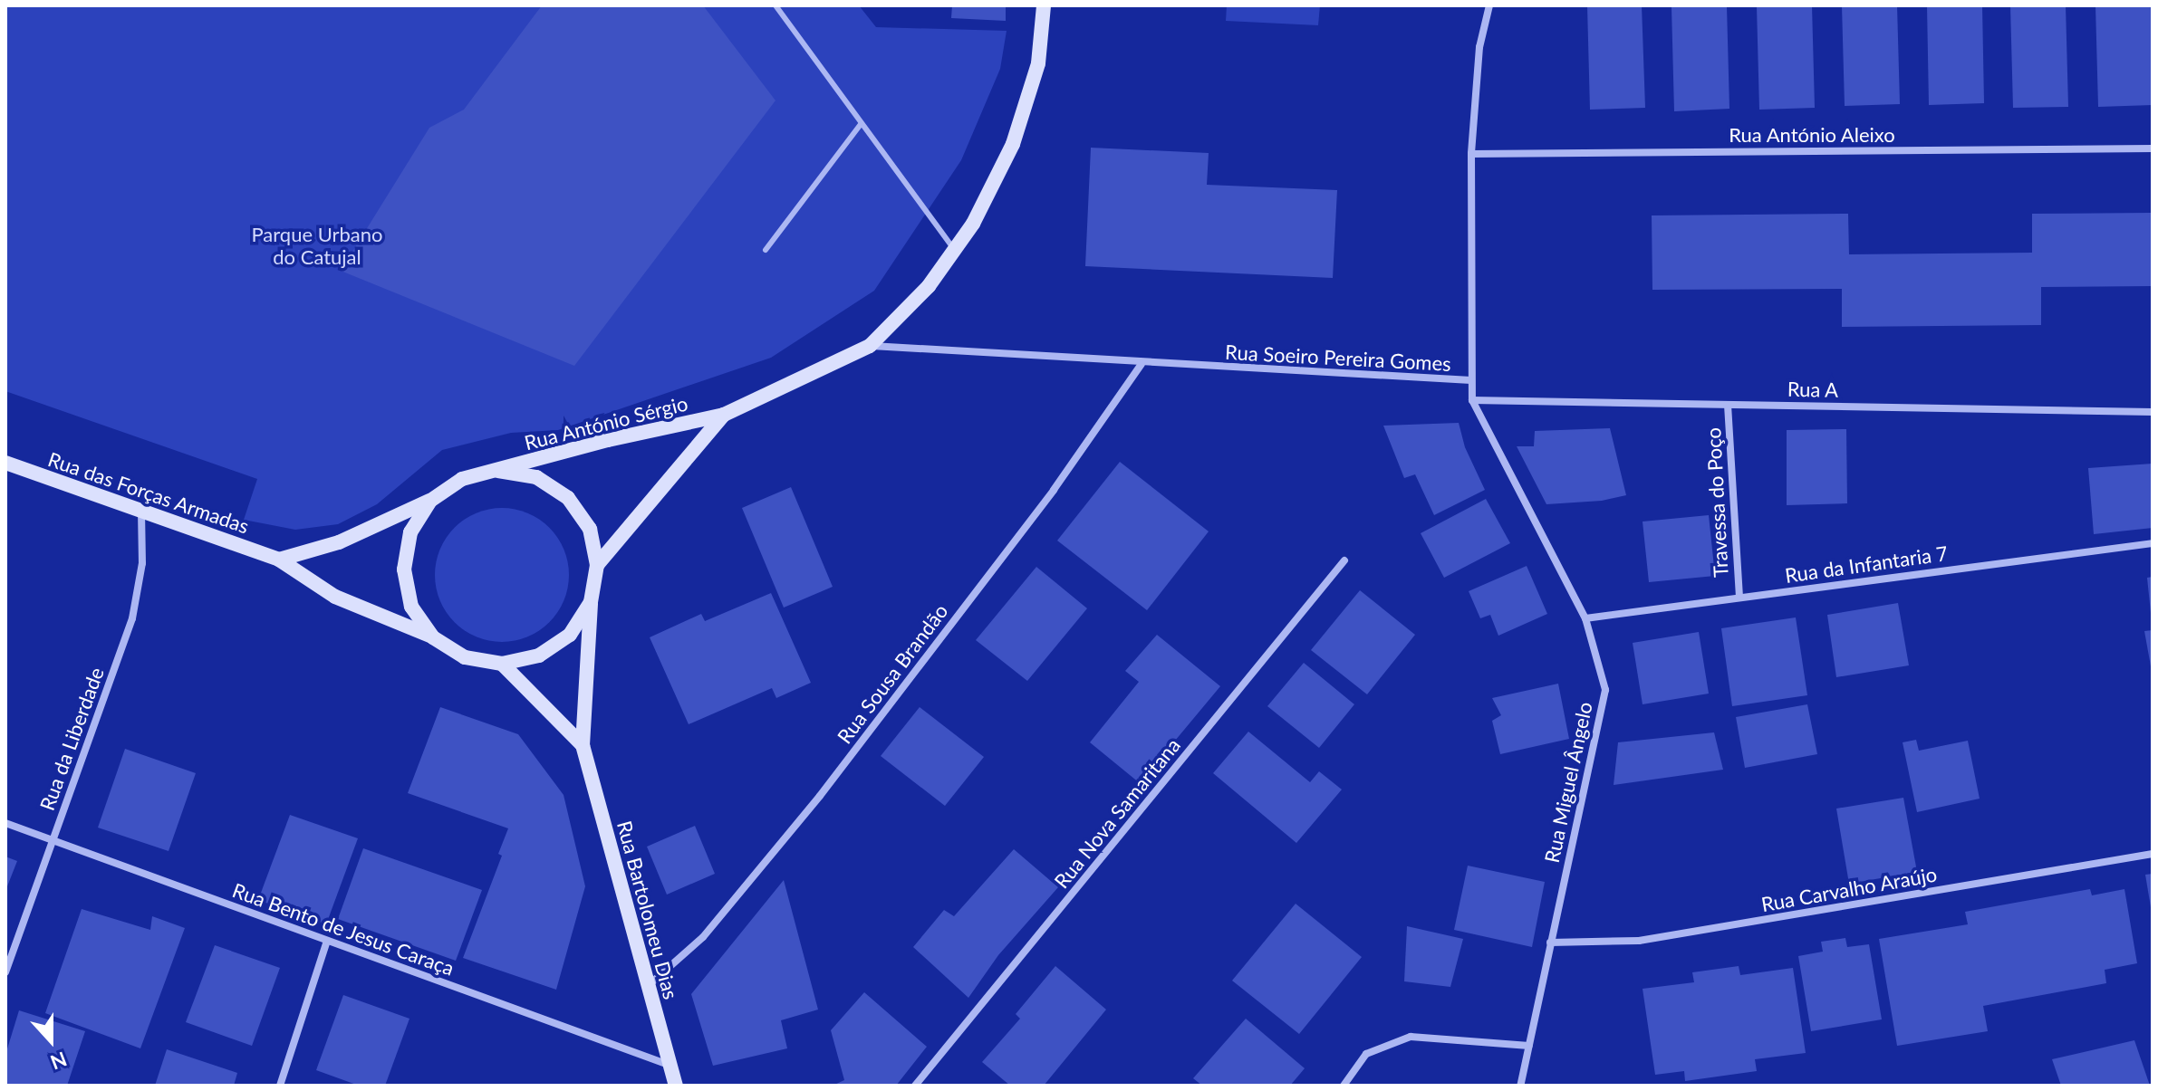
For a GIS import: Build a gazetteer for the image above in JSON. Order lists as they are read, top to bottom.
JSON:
{
  "streets": {
    "street": [
      "Rua António Aleixo",
      "Rua Soeiro Pereira Gomes",
      "Rua A",
      "Rua António Sérgio",
      "Rua das Forças Armadas",
      "Travessa do Poço",
      "Rua da Infantaria 7",
      "Rua Sousa Brandão",
      "Rua da Liberdade",
      "Rua Miguel Ângelo",
      "Rua Nova Samaritana",
      "Rua Carvalho Araújo",
      "Rua Bartolomeu Dias",
      "Rua Bento de Jesus Caraça"
    ]
  },
  "crossings": [
    ["Rua António Aleixo", "Rua Soeiro Pereira Gomes"],
    ["Rua Soeiro Pereira Gomes", "Rua António Sérgio"],
    ["Rua Soeiro Pereira Gomes", "Rua Sousa Brandão"],
    ["Rua Soeiro Pereira Gomes", "Rua Miguel Ângelo"],
    ["Rua A", "Travessa do Poço"],
    ["Rua A", "Rua Miguel Ângelo"],
    ["Rua António Sérgio", "Rua das Forças Armadas"],
    ["Rua António Sérgio", "Rua Bartolomeu Dias"],
    ["Rua das Forças Armadas", "Rua da Liberdade"],
    ["Rua das Forças Armadas", "Rua Bartolomeu Dias"],
    ["Travessa do Poço", "Rua da Infantaria 7"],
    ["Rua da Infantaria 7", "Rua Miguel Ângelo"],
    ["Rua Sousa Brandão", "Rua Bartolomeu Dias"],
    ["Rua da Liberdade", "Rua Bento de Jesus Caraça"],
    ["Rua Miguel Ângelo", "Rua Carvalho Araújo"],
    ["Rua Bartolomeu Dias", "Rua Bento de Jesus Caraça"]
  ],
  "parks": ["Parque Urbano do Catujal"],
  "north": "bottom"
}
